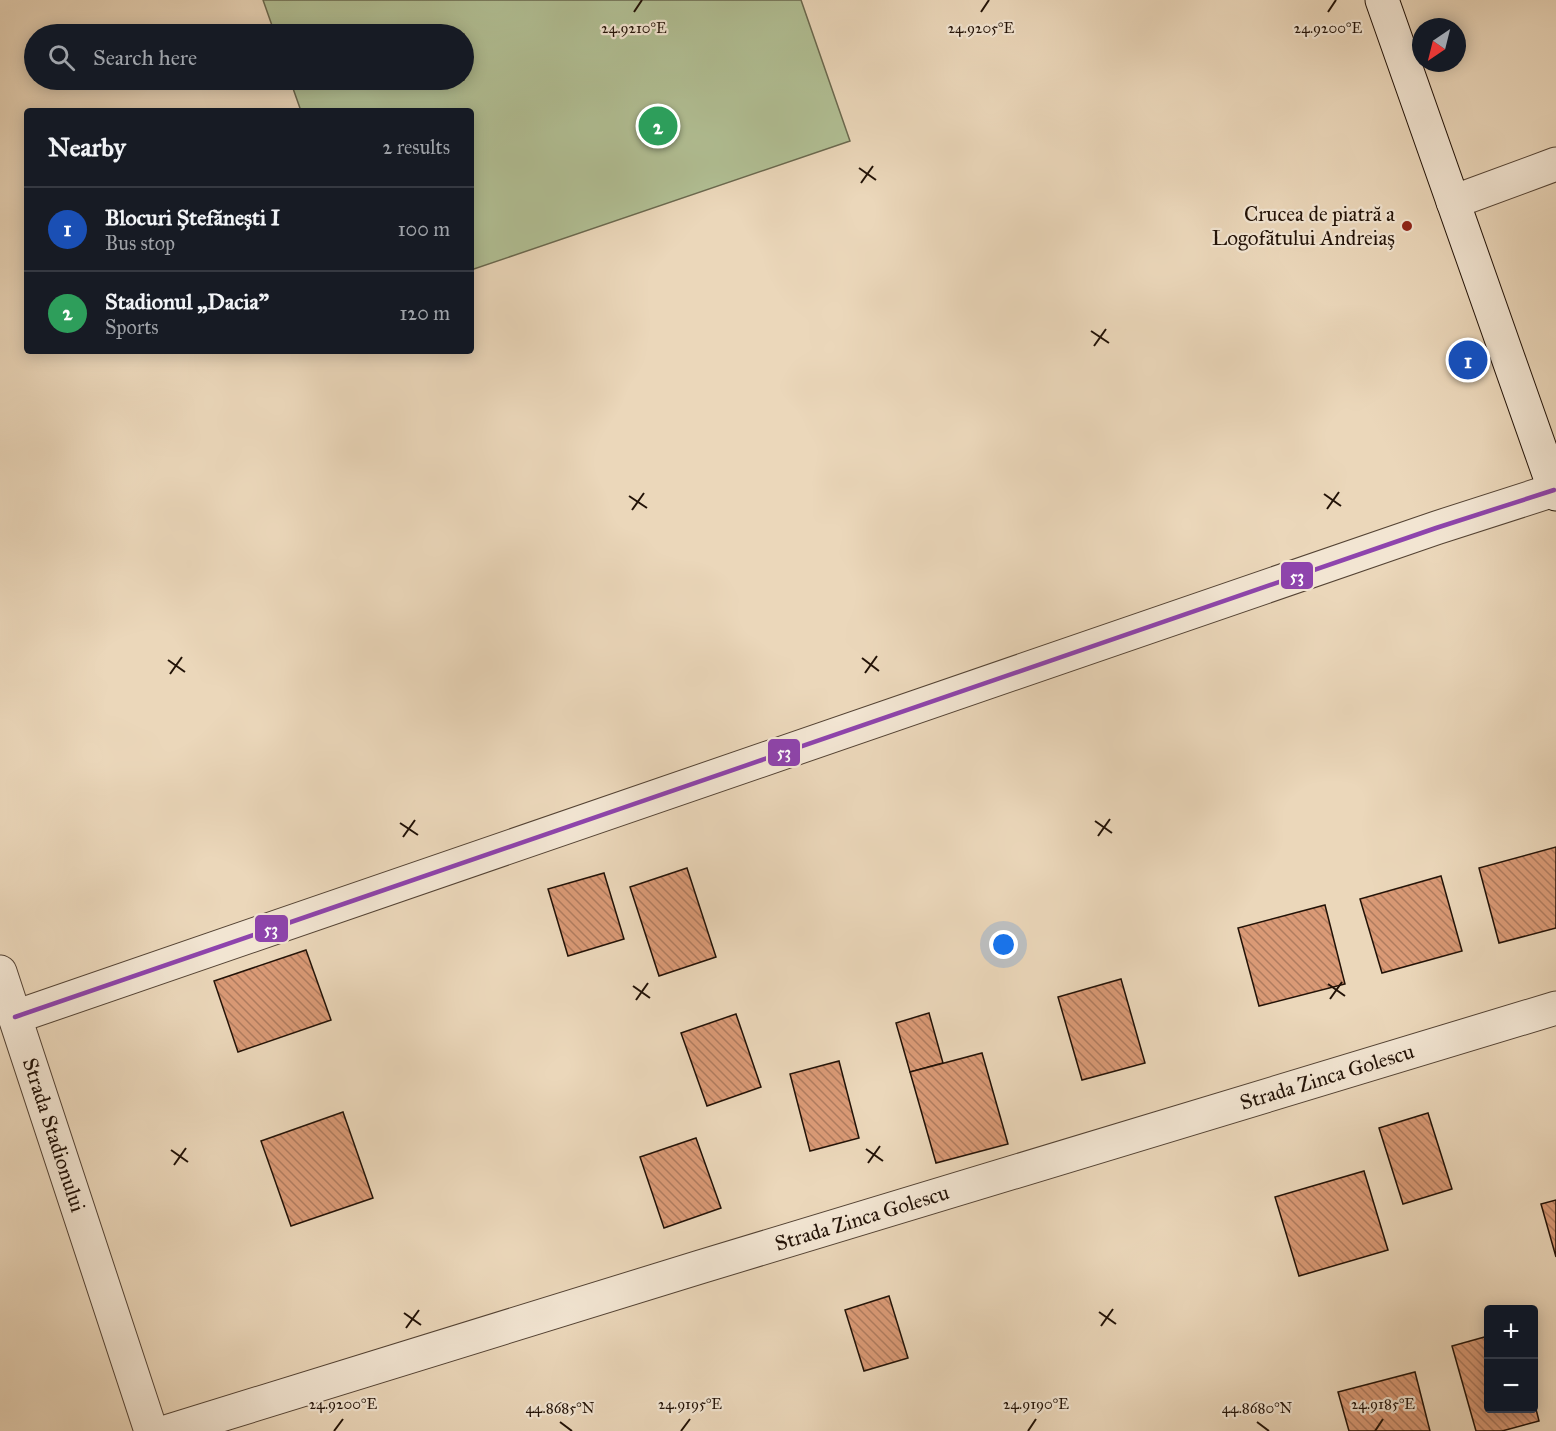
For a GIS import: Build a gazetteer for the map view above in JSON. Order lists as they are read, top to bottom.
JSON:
{
  "streets": {
    "street": ["Strada Zinca Golescu", "Strada Stadionului"]
  },
  "places": ["Crucea de piatră a Logofătului Andreiaș"],
  "lines": ["transit line 53"],
  "north": "bottom left",
  "page": {
    "search": "Search here",
    "pins": ["2", "1"],
    "heading": ["Nearby", "2 results"],
    "list": [
      {
        "mark": "1",
        "name": "Blocuri Ștefănești I",
        "note": "Bus stop",
        "value": "100 m"
      },
      {
        "mark": "2",
        "name": "Stadionul „Dacia”",
        "note": "Sports",
        "value": "120 m"
      }
    ],
    "map_buttons": ["+", "−"]
  },
  "coordinates": [
    "24.9210°E",
    "24.9205°E",
    "24.9200°E",
    "24.9195°E",
    "24.9190°E",
    "24.9185°E",
    "44.8685°N",
    "44.8680°N"
  ]
}
